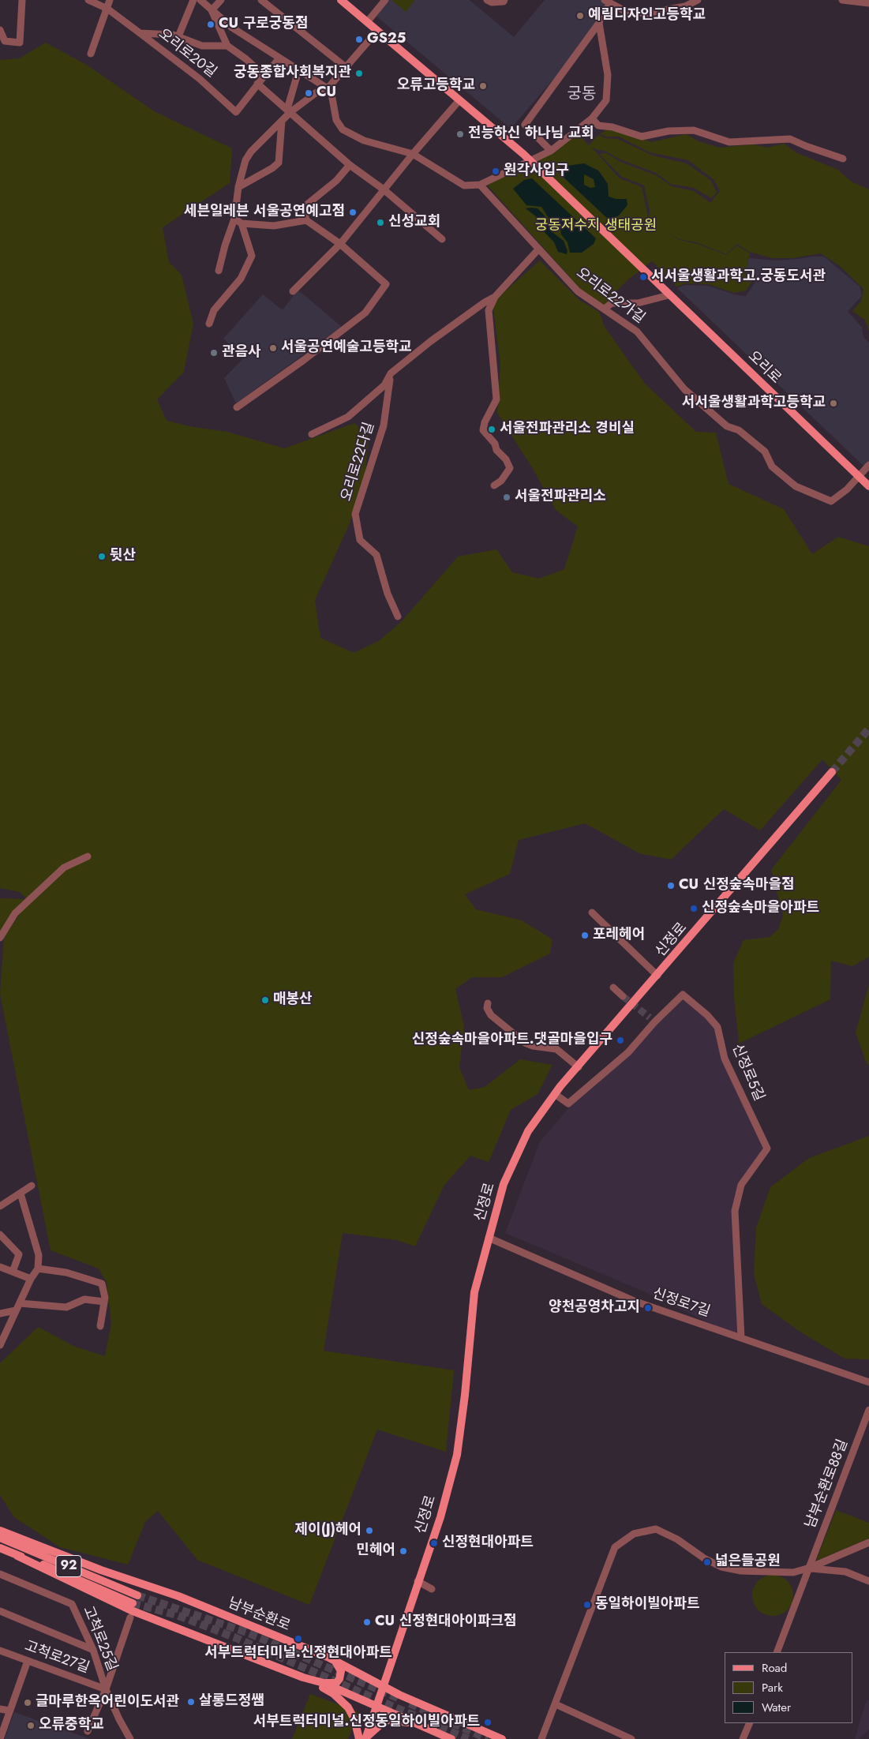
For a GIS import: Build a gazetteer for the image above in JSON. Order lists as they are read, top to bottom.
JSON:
{
  "streets": {
    "main road": [
      "오리로",
      "신정로",
      "92",
      "남부순환로"
    ],
    "street": [
      "오리로20길",
      "오리로22가길",
      "오리로22다길",
      "신정로5길",
      "신정로7길",
      "남부순환로88길",
      "고척로25길",
      "고척로27길"
    ]
  },
  "crossings": [
    ["오리로22가길", "오리로"],
    ["오리로22가길", "오리로22다길"],
    ["신정로", "신정로5길"],
    ["신정로", "신정로7길"],
    ["신정로", "남부순환로"],
    ["신정로5길", "신정로7길"],
    ["고척로25길", "고척로27길"]
  ],
  "districts": ["궁동"],
  "parks": ["궁동저수지 생태공원"],
  "places": [
    "예림디자인고등학교",
    "CU 구로궁동점",
    "GS25",
    "궁동종합사회복지관",
    "오류고등학교",
    "CU",
    "전능하신 하나님 교회",
    "원각사입구",
    "세븐일레븐 서울공연예고점",
    "신성교회",
    "서서울생활과학고.궁동도서관",
    "서울공연예술고등학교",
    "관음사",
    "서서울생활과학고등학교",
    "서울전파관리소 경비실",
    "서울전파관리소",
    "뒷산",
    "CU 신정숲속마을점",
    "신정숲속마을아파트",
    "포레헤어",
    "매봉산",
    "신정숲속마을아파트.댓골마을입구",
    "양천공영차고지",
    "제이(J)헤어",
    "신정현대아파트",
    "민헤어",
    "넓은들공원",
    "동일하이빌아파트",
    "CU 신정현대아이파크점",
    "서부트럭터미널.신정현대아파트",
    "살롱드정쌤",
    "글마루한옥어린이도서관",
    "서부트럭터미널.신정동일하이빌아파트",
    "오류중학교"
  ],
  "legend": ["Road", "Park", "Water"]
}
